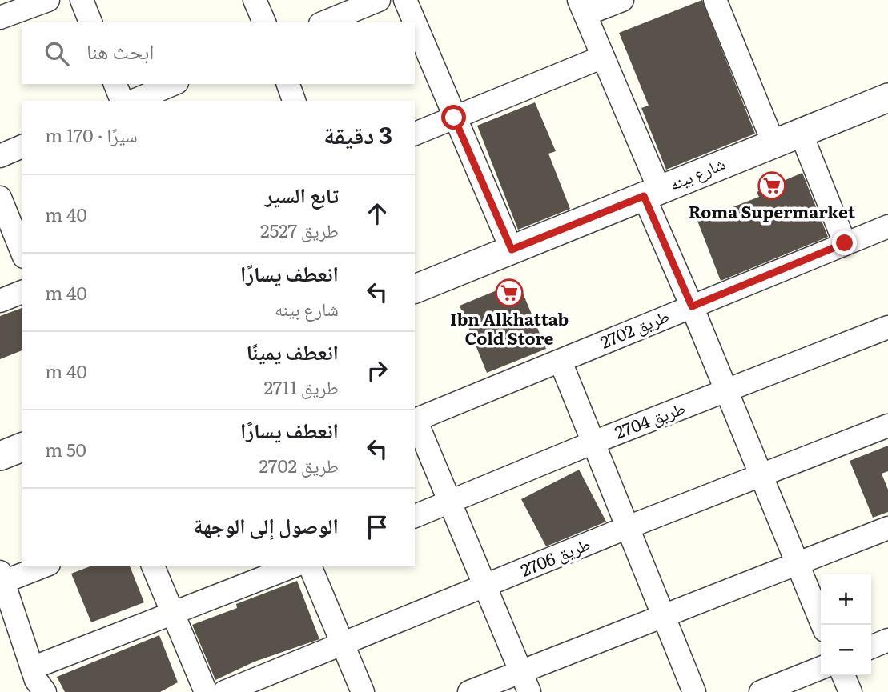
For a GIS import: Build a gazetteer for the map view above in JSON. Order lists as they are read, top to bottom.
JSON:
{
  "streets": {
    "street": [
      "شارع بينه",
      "طريق 2702",
      "طريق 2704",
      "طريق 2706"
    ]
  },
  "places": {
    "supermarket": ["Roma Supermarket", "Ibn Alkhattab Cold Store"]
  },
  "page": {
    "search": "ابحث هنا",
    "heading": ["3 دقيقة", "سيرًا · 170 m"],
    "list": [
      ["تابع السير", "طريق 2527", "40 m"],
      ["انعطف يسارًا", "شارع بينه", "40 m"],
      ["انعطف يمينًا", "طريق 2711", "40 m"],
      ["انعطف يسارًا", "طريق 2702", "50 m"],
      "الوصول إلى الوجهة"
    ],
    "map_buttons": ["+", "−"]
  }
}
